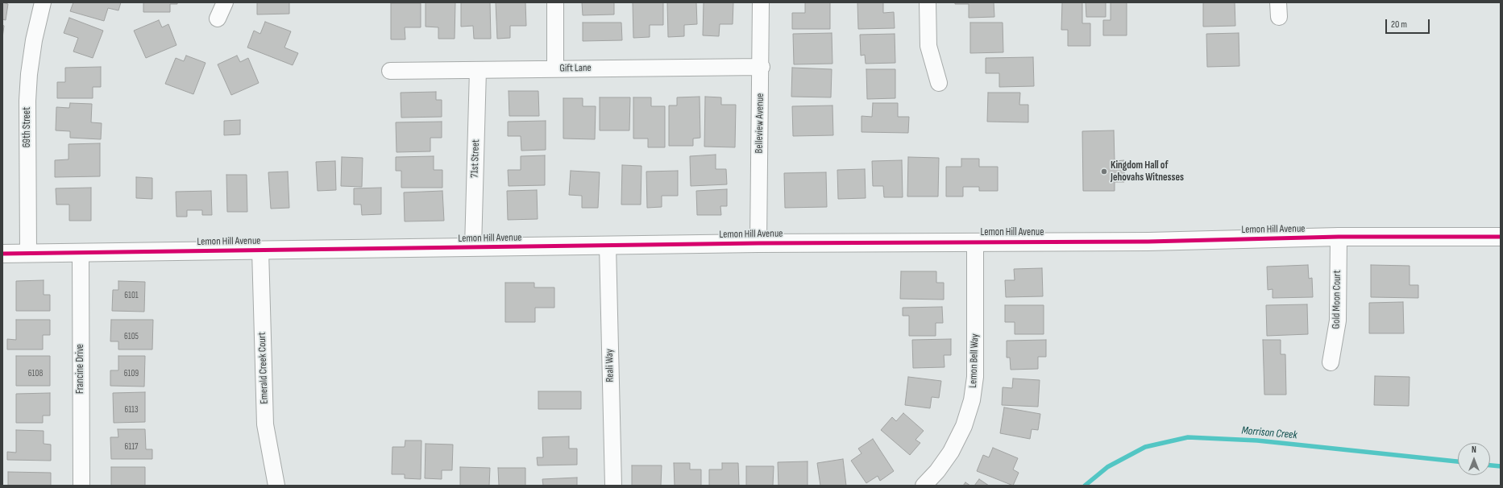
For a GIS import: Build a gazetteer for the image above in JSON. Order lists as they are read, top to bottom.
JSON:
{
  "streets": {
    "street": [
      "Gift Lane",
      "Belleview Avenue",
      "69th Street",
      "71st Street",
      "Lemon Hill Avenue",
      "Gold Moon Court",
      "Lemon Bell Way",
      "Reali Way",
      "Emerald Creek Court",
      "Francine Drive"
    ]
  },
  "crossings": [
    ["Gift Lane", "Belleview Avenue"],
    ["Gift Lane", "71st Street"],
    ["Belleview Avenue", "Lemon Hill Avenue"],
    ["69th Street", "Lemon Hill Avenue"],
    ["71st Street", "Lemon Hill Avenue"],
    ["Lemon Hill Avenue", "Gold Moon Court"],
    ["Lemon Hill Avenue", "Lemon Bell Way"],
    ["Lemon Hill Avenue", "Reali Way"],
    ["Lemon Hill Avenue", "Emerald Creek Court"],
    ["Lemon Hill Avenue", "Francine Drive"]
  ],
  "water": ["Morrison Creek"],
  "places": ["Kingdom Hall of Jehovahs Witnesses"],
  "house_numbers": [
    "6101",
    "6105",
    "6108",
    "6109",
    "6113",
    "6117"
  ],
  "scale_bar": "20 m",
  "north": "top"
}
